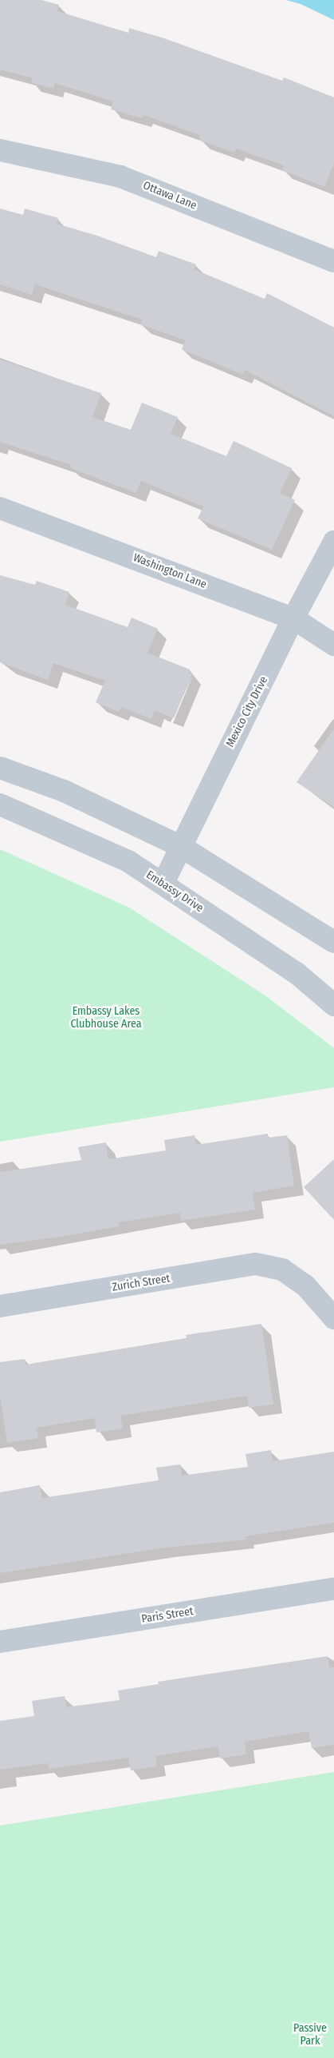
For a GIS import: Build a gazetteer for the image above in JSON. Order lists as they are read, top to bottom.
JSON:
{
  "streets": {
    "street": [
      "Ottawa Lane",
      "Washington Lane",
      "Mexico City Drive",
      "Embassy Drive",
      "Zurich Street",
      "Paris Street"
    ]
  },
  "crossings": [
    ["Washington Lane", "Mexico City Drive"],
    ["Mexico City Drive", "Embassy Drive"]
  ],
  "parks": ["Embassy Lakes Clubhouse Area", "Passive Park"]
}
